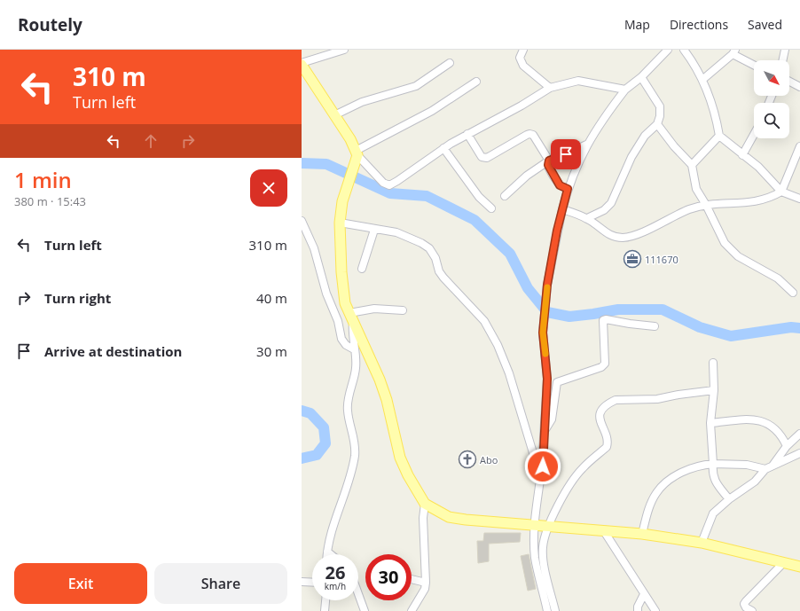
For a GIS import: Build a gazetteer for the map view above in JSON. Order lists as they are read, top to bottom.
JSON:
{
  "places": {
    "office": ["111670"],
    "church": ["Abo"]
  },
  "north": "bottom right",
  "page": {
    "header": "Routely",
    "nav": ["Map", "Directions", "Saved"],
    "turn": ["310 m", "Turn left"],
    "heading": ["1 min", "380 m · 15:43"],
    "list": [
      {
        "name": "Turn left",
        "value": "310 m"
      },
      {
        "name": "Turn right",
        "value": "40 m"
      },
      {
        "name": "Arrive at destination",
        "value": "30 m"
      }
    ],
    "speed": "26 km/h",
    "limit": "30",
    "buttons": ["Exit", "Share"]
  }
}
